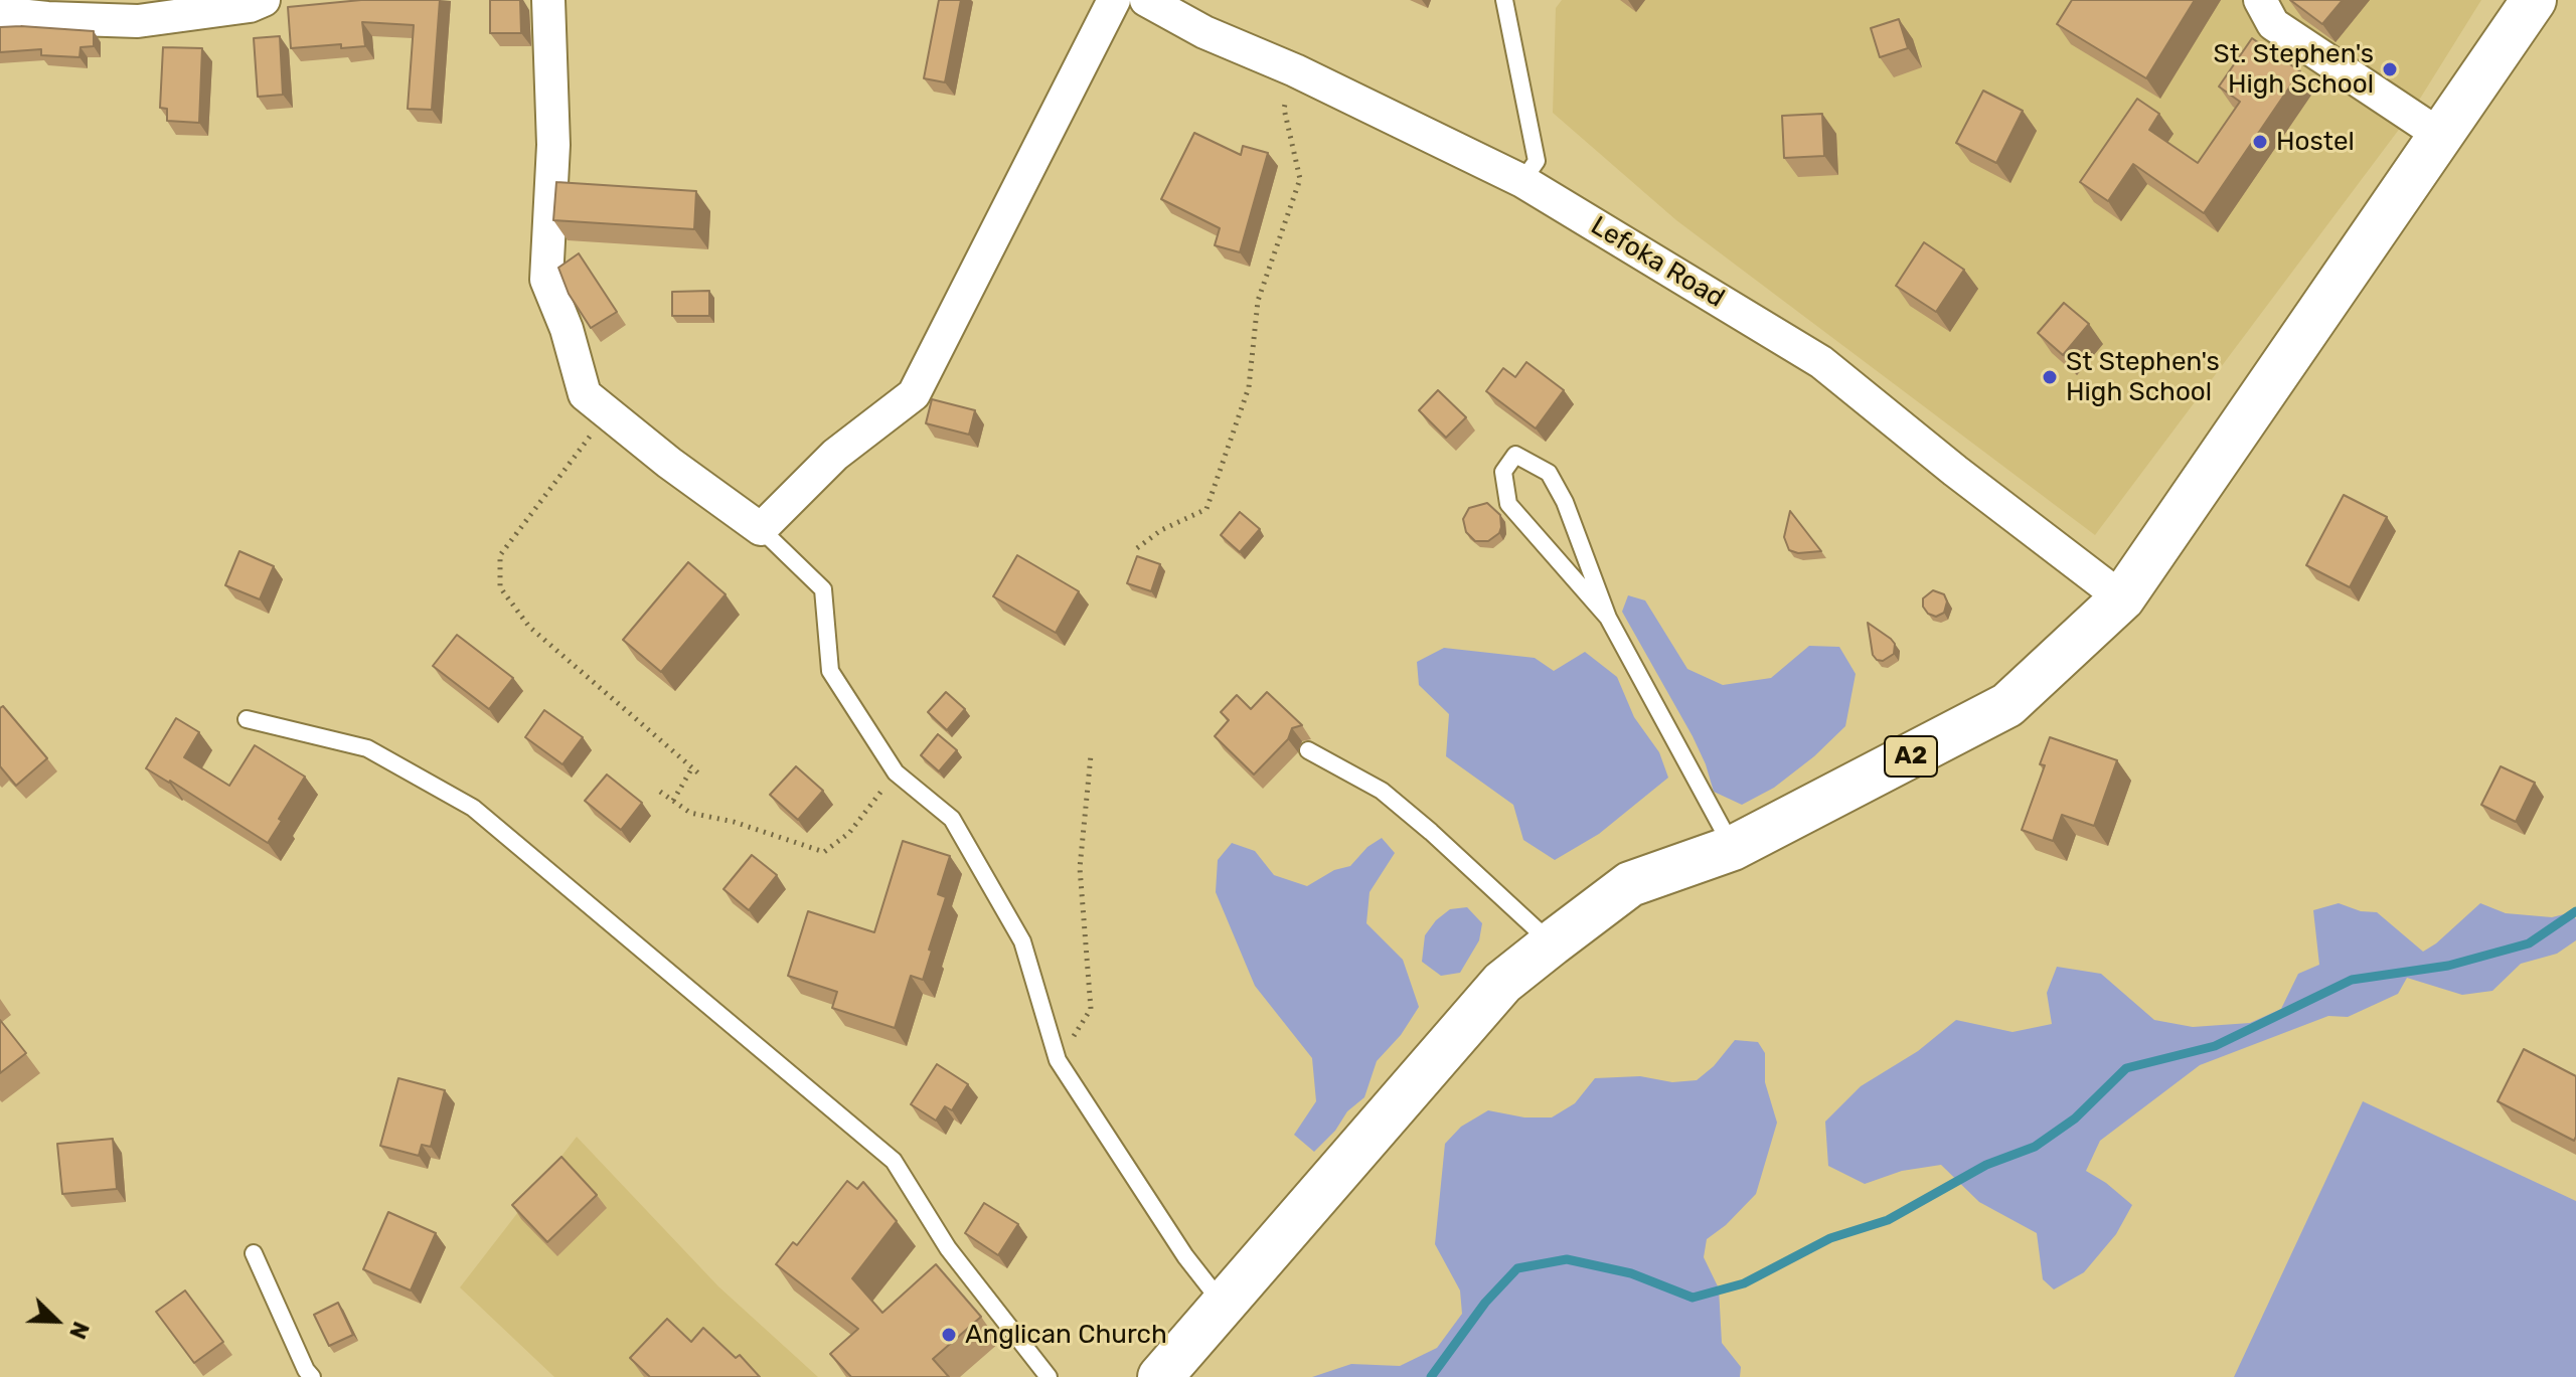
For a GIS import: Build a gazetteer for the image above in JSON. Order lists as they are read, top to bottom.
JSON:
{
  "streets": {
    "main road": ["A2"],
    "street": ["Lefoka Road"]
  },
  "crossings": [
    ["Lefoka Road", "A2"]
  ],
  "places": [
    "St. Stephen's High School",
    "Hostel",
    "St Stephen's High School",
    "Anglican Church"
  ],
  "north": "bottom right"
}
